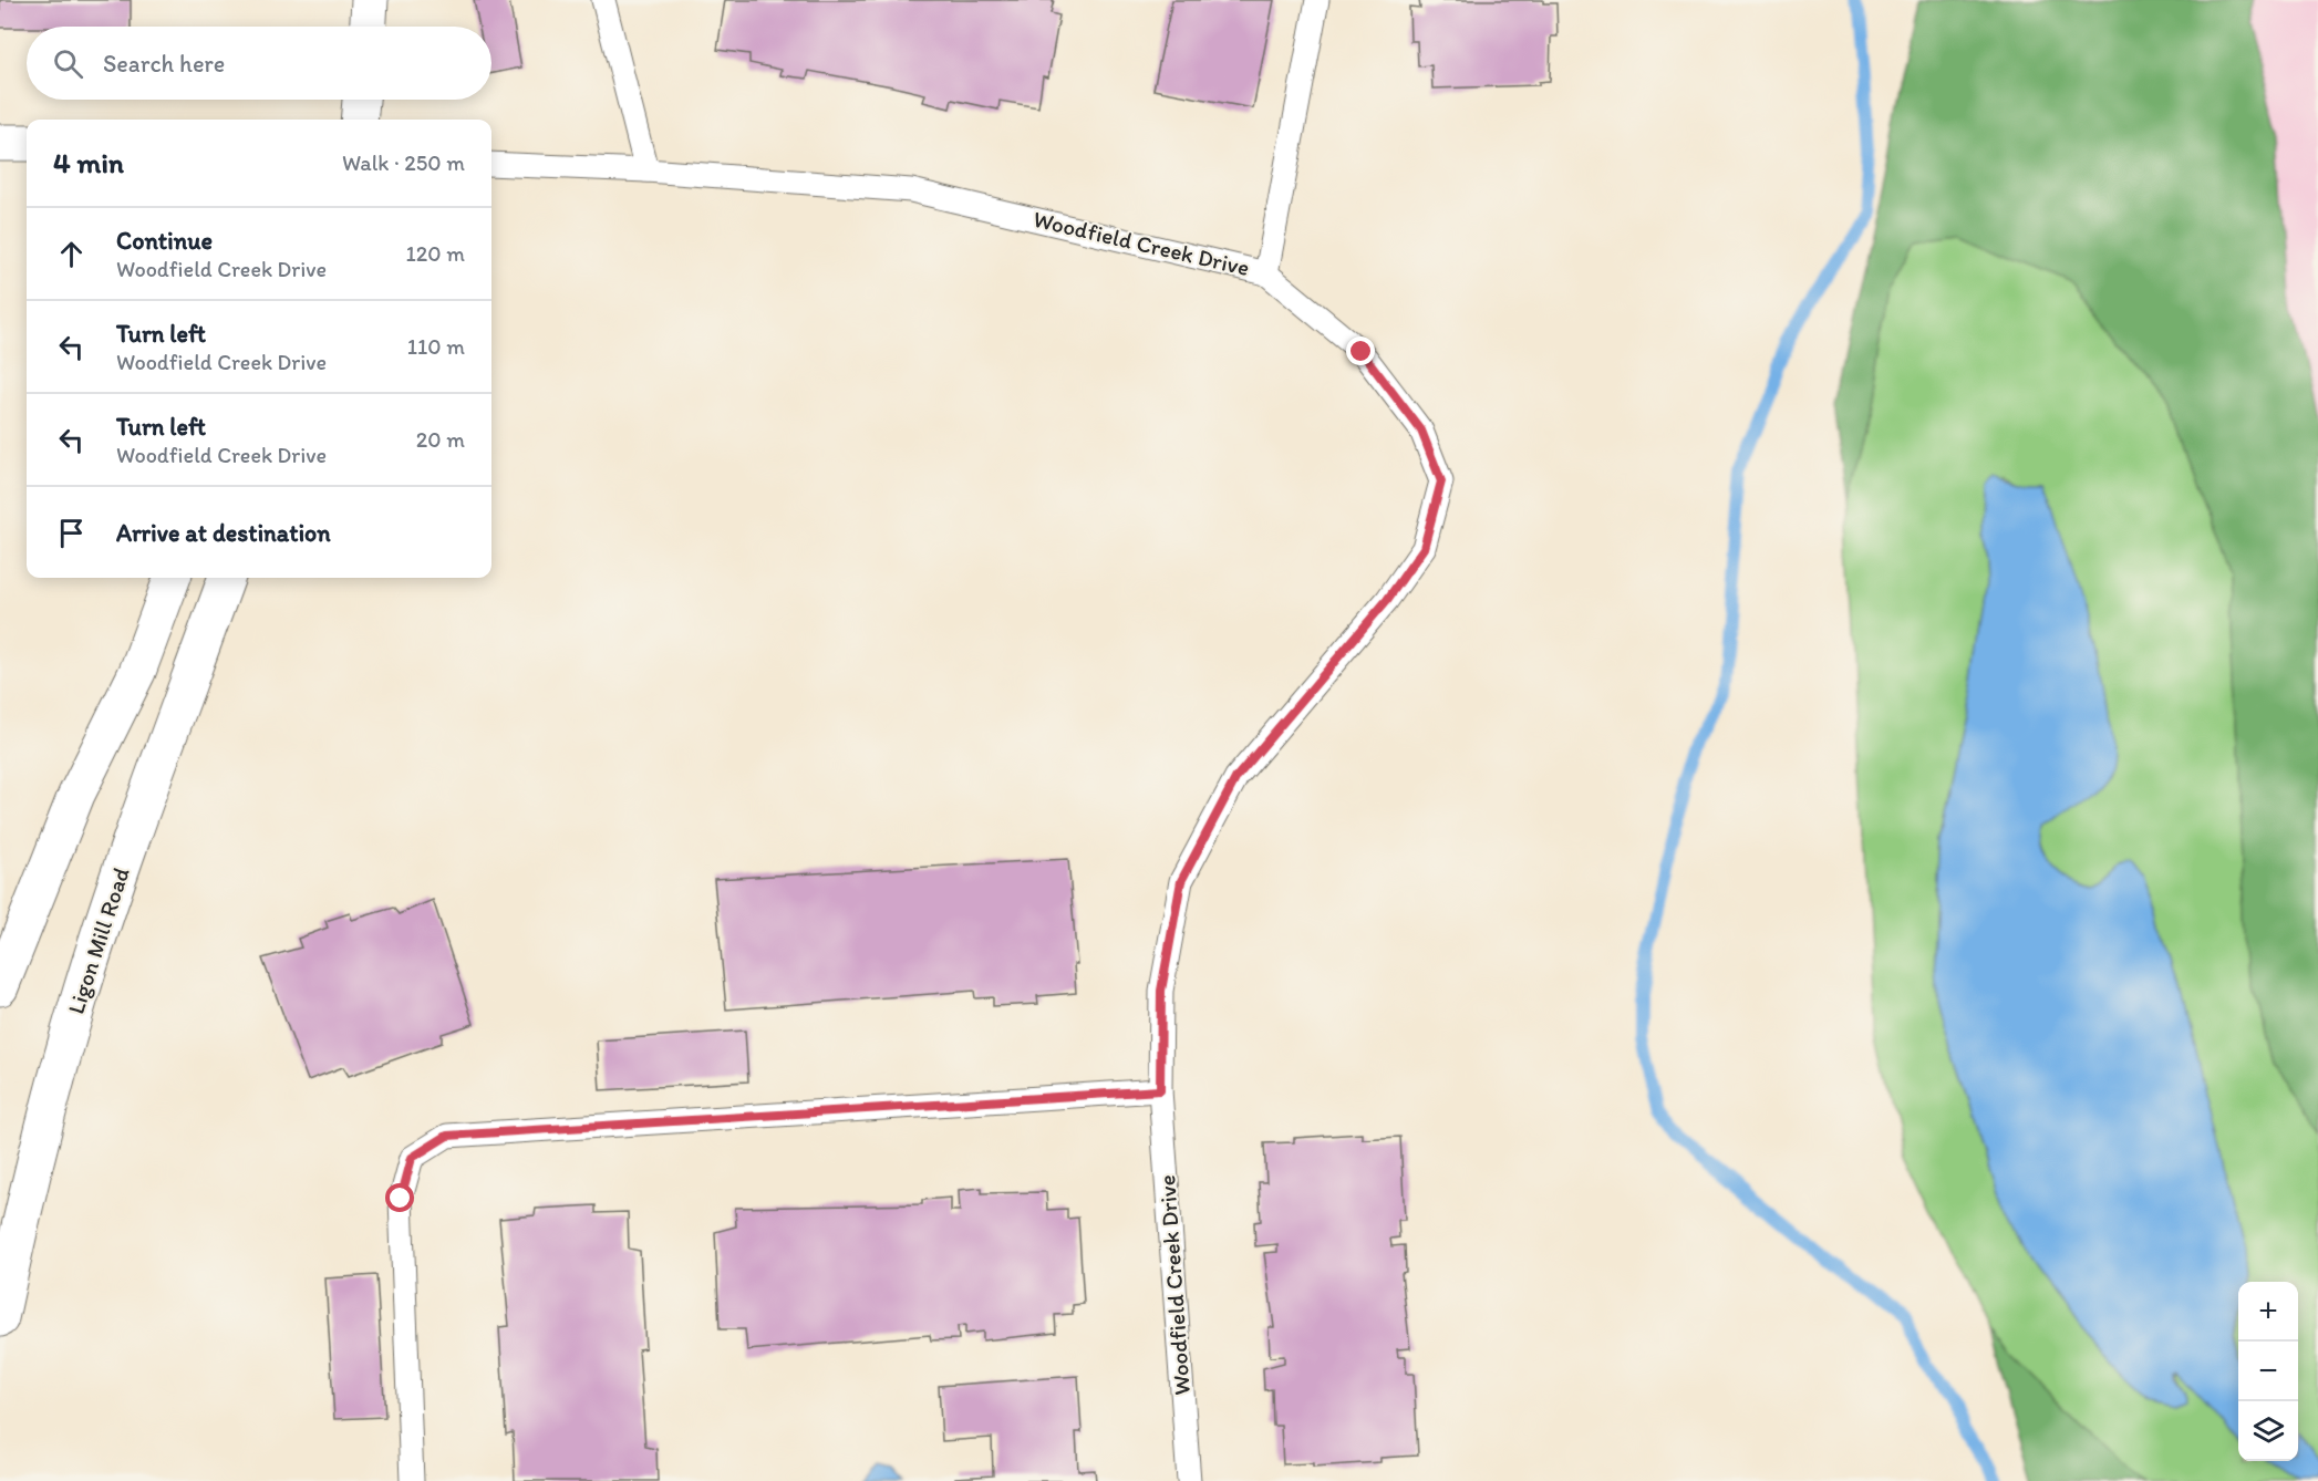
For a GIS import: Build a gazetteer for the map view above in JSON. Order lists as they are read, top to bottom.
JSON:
{
  "streets": {
    "main road": ["Ligon Mill Road"],
    "lane": ["Woodfield Creek Drive"]
  },
  "page": {
    "search": "Search here",
    "heading": ["4 min", "Walk · 250 m"],
    "list": [
      ["Continue", "Woodfield Creek Drive", "120 m"],
      ["Turn left", "Woodfield Creek Drive", "110 m"],
      ["Turn left", "Woodfield Creek Drive", "20 m"],
      "Arrive at destination"
    ],
    "map_buttons": ["+", "−"]
  }
}
